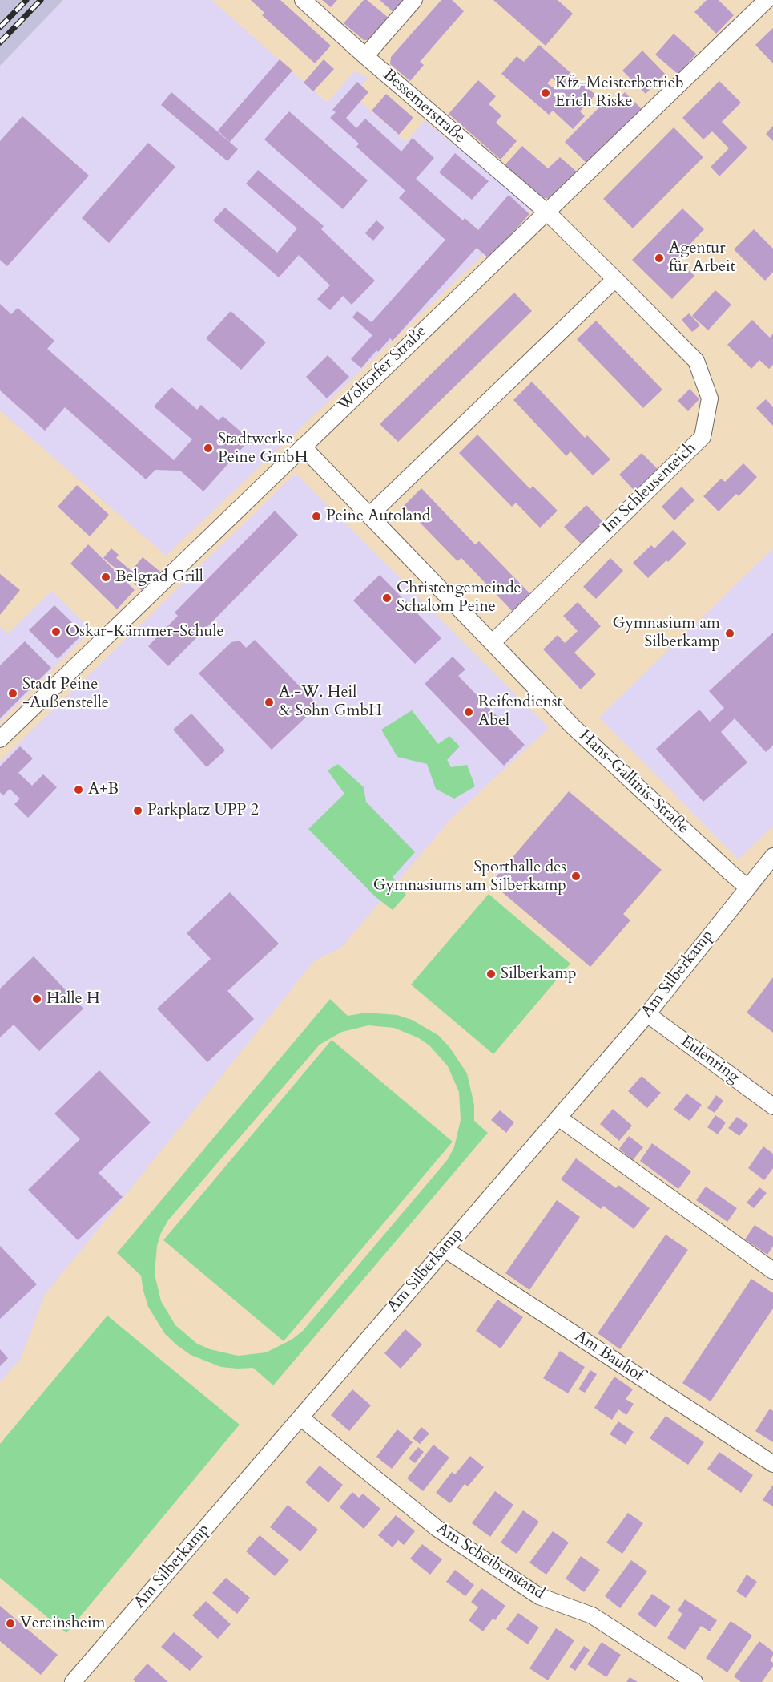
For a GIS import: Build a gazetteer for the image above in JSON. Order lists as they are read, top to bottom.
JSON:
{
  "streets": {
    "street": [
      "Bessemerstraße",
      "Woltorfer Straße",
      "Im Schleusenteich",
      "Hans-Gallinis-Straße",
      "Am Silberkamp",
      "Eulenring",
      "Am Bauhof",
      "Am Scheibenstand"
    ]
  },
  "crossings": [
    ["Bessemerstraße", "Woltorfer Straße"],
    ["Bessemerstraße", "Im Schleusenteich"],
    ["Woltorfer Straße", "Im Schleusenteich"],
    ["Woltorfer Straße", "Hans-Gallinis-Straße"],
    ["Im Schleusenteich", "Hans-Gallinis-Straße"],
    ["Hans-Gallinis-Straße", "Am Silberkamp"],
    ["Am Silberkamp", "Eulenring"],
    ["Am Silberkamp", "Am Bauhof"],
    ["Am Silberkamp", "Am Scheibenstand"]
  ],
  "places": [
    "Kfz-Meisterbetrieb Erich Riske",
    "Agentur für Arbeit",
    "Stadtwerke Peine GmbH",
    "Peine Autoland",
    "Belgrad Grill",
    "Christengemeinde Schalom Peine",
    "Oskar-Kämmer-Schule",
    "Gymnasium am Silberkamp",
    "Stadt Peine -Außenstelle",
    "A.-W. Heil & Sohn GmbH",
    "Reifendienst Abel",
    "A+B",
    "Parkplatz UPP 2",
    "Sporthalle des Gymnasiums am Silberkamp",
    "Silberkamp",
    "Halle H",
    "Vereinsheim"
  ]
}
